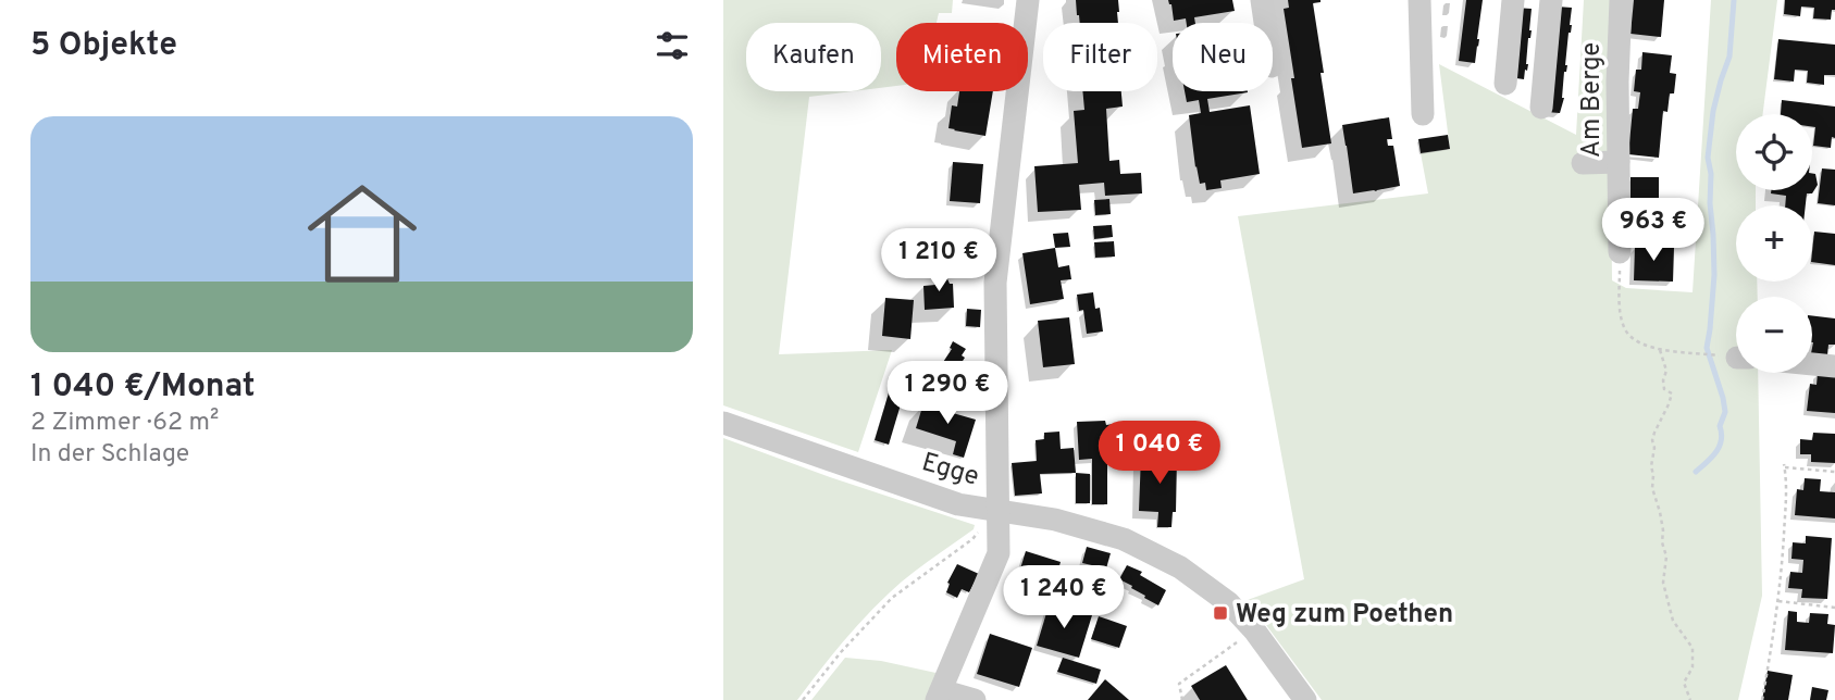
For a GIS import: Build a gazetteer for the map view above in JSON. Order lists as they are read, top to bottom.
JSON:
{
  "streets": {
    "street": ["Am Berge", "Egge"]
  },
  "places": {
    "transit": ["Weg zum Poethen"]
  },
  "page": {
    "heading": "5 Objekte",
    "chip": [
      "Kaufen",
      "Mieten",
      "Filter",
      "Neu"
    ],
    "list": [
      {
        "name": "1 040 €/Monat",
        "note": "2 Zimmer · 62 m² · In der Schlage"
      }
    ],
    "map_buttons": ["+", "−"],
    "price": [
      "963 €",
      "1 210 €",
      "1 290 €",
      "1 040 €",
      "1 240 €"
    ]
  }
}
